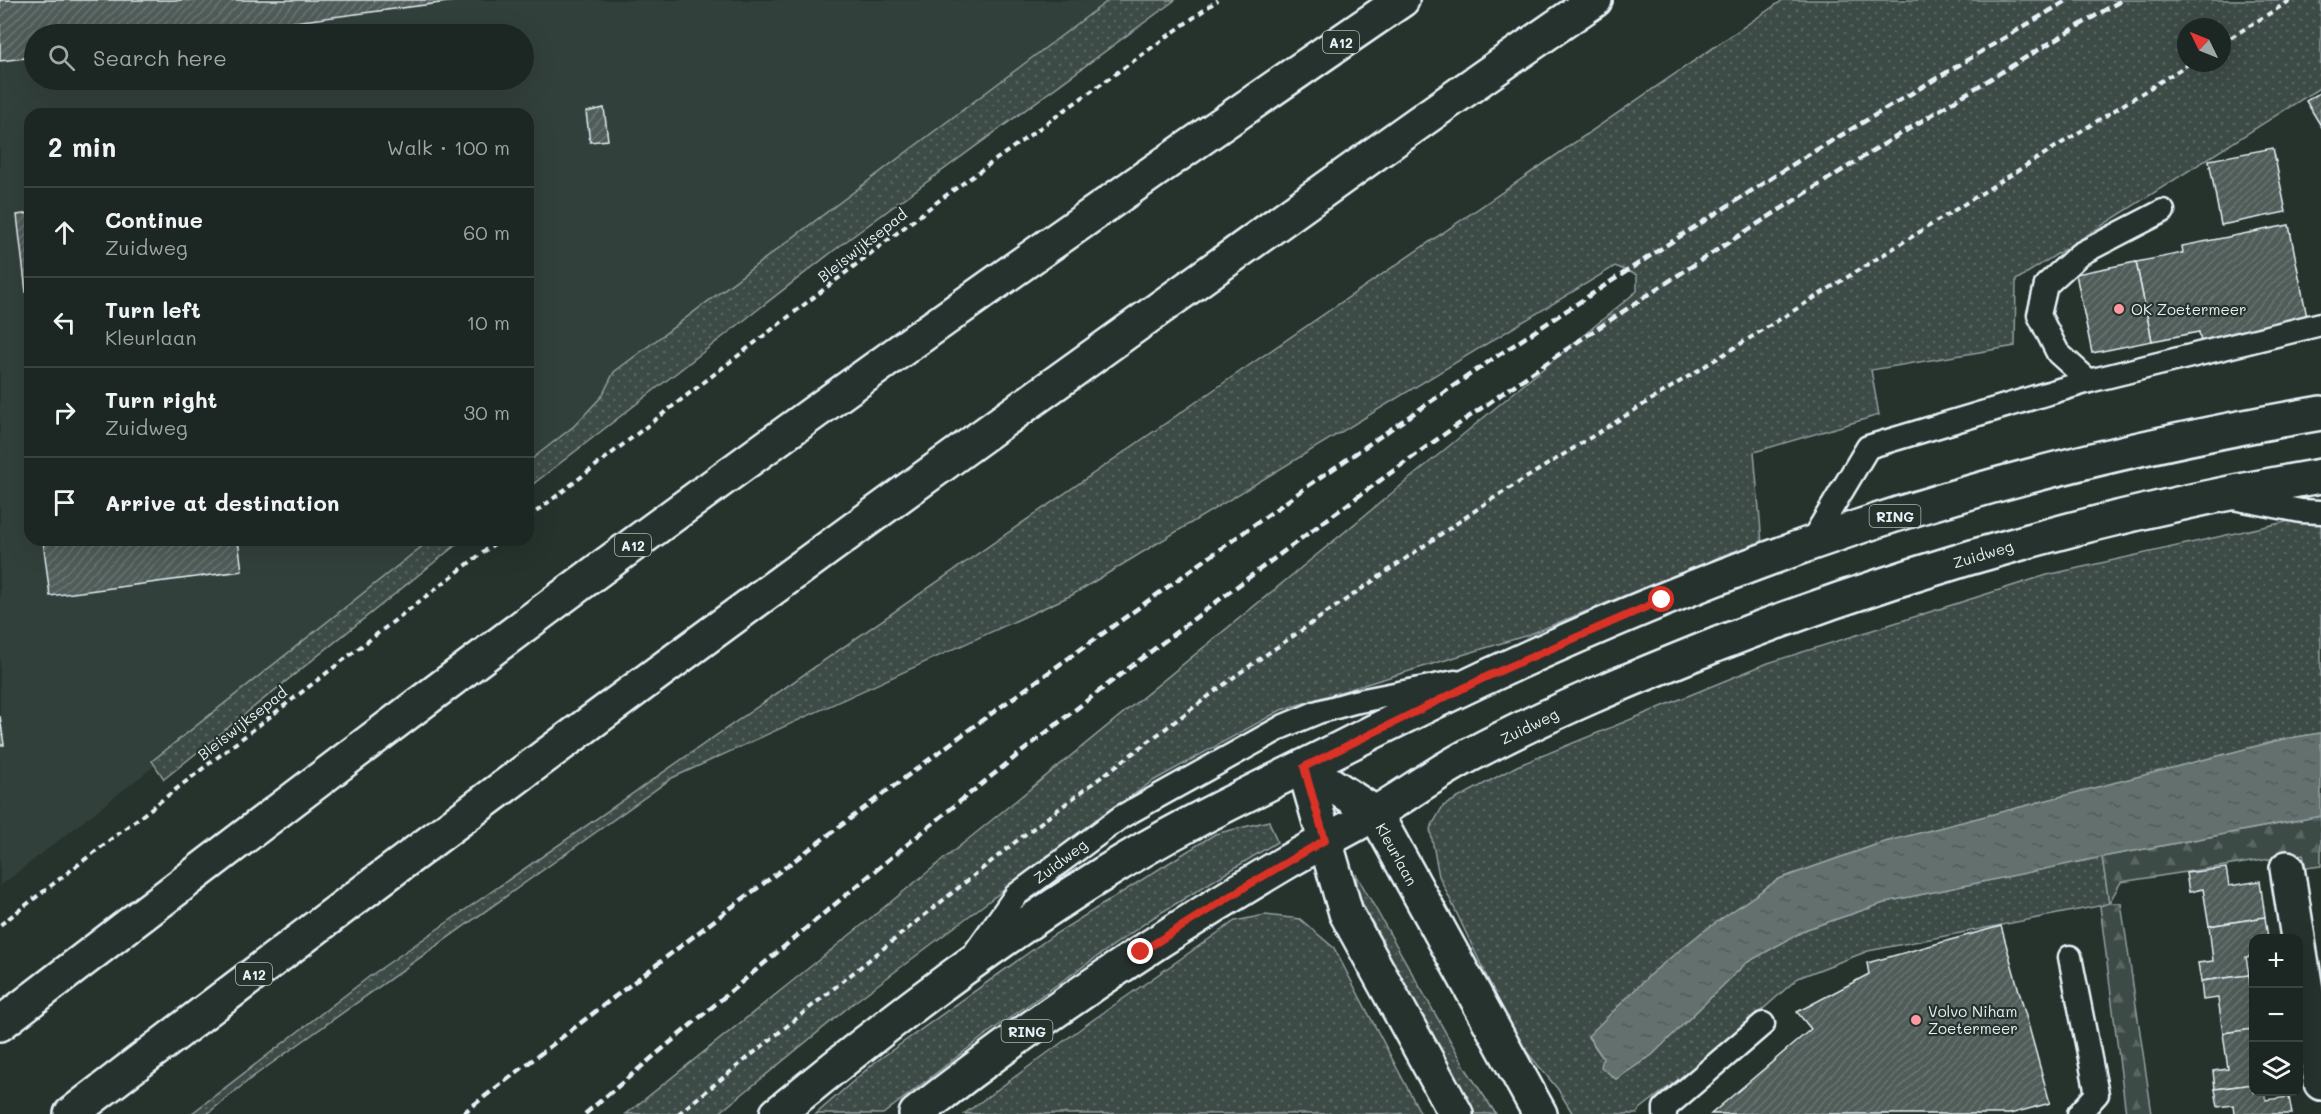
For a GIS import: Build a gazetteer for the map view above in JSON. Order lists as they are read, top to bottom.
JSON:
{
  "streets": {
    "main road": [
      "A12",
      "RING",
      "Zuidweg",
      "Kleurlaan"
    ],
    "path": ["Bleiswijksepad"]
  },
  "crossings": [
    ["Zuidweg", "Kleurlaan"]
  ],
  "places": ["OK Zoetermeer", "Volvo Niham Zoetermeer"],
  "north": "top left",
  "page": {
    "search": "Search here",
    "heading": ["2 min", "Walk · 100 m"],
    "list": [
      ["Continue", "Zuidweg", "60 m"],
      ["Turn left", "Kleurlaan", "10 m"],
      ["Turn right", "Zuidweg", "30 m"],
      "Arrive at destination"
    ],
    "map_buttons": ["+", "−"]
  }
}
